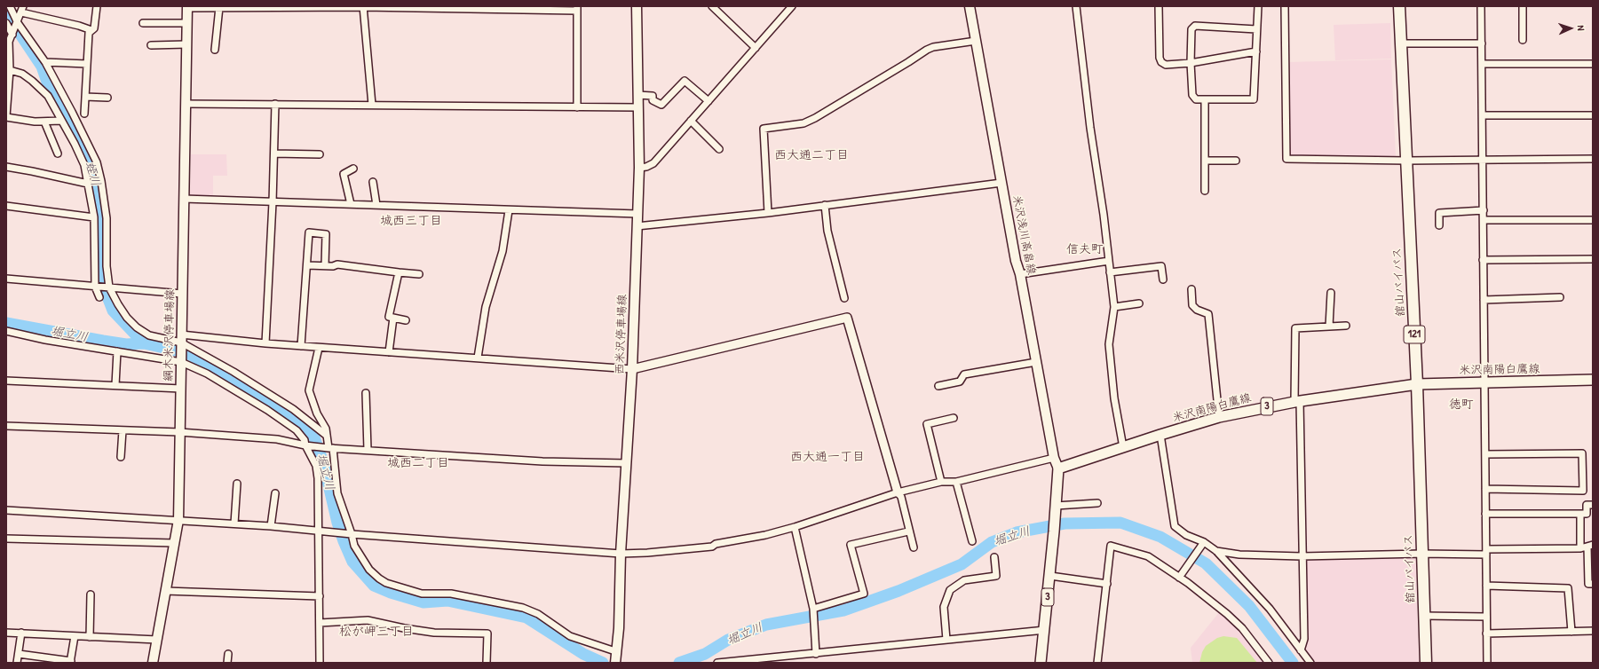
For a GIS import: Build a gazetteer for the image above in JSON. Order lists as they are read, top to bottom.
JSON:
{
  "streets": {
    "highway": ["舘山バイパス", "121"],
    "main road": [
      "米沢浅川高畠線",
      "西米沢停車場線",
      "綱木米沢停車場線",
      "米沢南陽白鷹線",
      "3"
    ]
  },
  "crossings": [
    ["米沢浅川高畠線", "米沢南陽白鷹線"],
    ["米沢浅川高畠線", "3"],
    ["舘山バイパス", "米沢南陽白鷹線"],
    ["米沢南陽白鷹線", "3"]
  ],
  "districts": [
    "西大通二丁目",
    "城西三丁目",
    "信夫町",
    "徳町",
    "西大通一丁目",
    "城西二丁目",
    "松が岬三丁目"
  ],
  "water": ["蛭川", "堀立川"],
  "north": "right"
}
